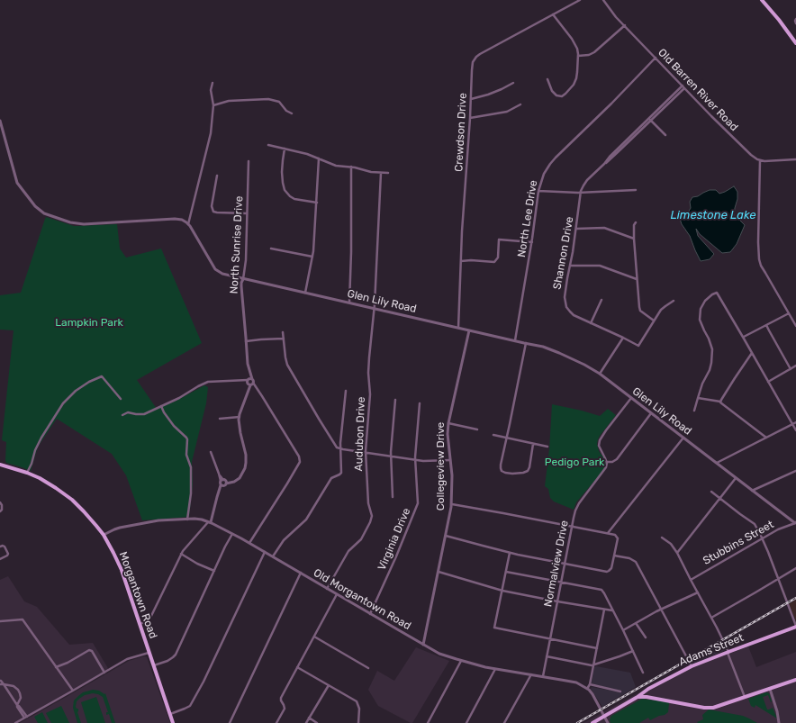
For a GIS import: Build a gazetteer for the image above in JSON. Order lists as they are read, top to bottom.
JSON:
{
  "streets": {
    "main road": ["Morgantown Road", "Adams Street"],
    "street": [
      "Old Barren River Road",
      "Crewdson Drive",
      "North Lee Drive",
      "North Sunrise Drive",
      "Shannon Drive",
      "Glen Lily Road",
      "Audubon Drive",
      "Collegeview Drive",
      "Virginia Drive",
      "Stubbins Street",
      "Normalview Drive",
      "Old Morgantown Road"
    ]
  },
  "crossings": [
    ["Old Barren River Road", "North Lee Drive"],
    ["Old Barren River Road", "Shannon Drive"],
    ["Crewdson Drive", "Glen Lily Road"],
    ["North Lee Drive", "Glen Lily Road"],
    ["North Sunrise Drive", "Glen Lily Road"],
    ["Glen Lily Road", "Audubon Drive"],
    ["Glen Lily Road", "Collegeview Drive"],
    ["Glen Lily Road", "Stubbins Street"],
    ["Glen Lily Road", "Normalview Drive"],
    ["Audubon Drive", "Old Morgantown Road"],
    ["Collegeview Drive", "Old Morgantown Road"],
    ["Virginia Drive", "Old Morgantown Road"],
    ["Normalview Drive", "Old Morgantown Road"],
    ["Morgantown Road", "Old Morgantown Road"],
    ["Old Morgantown Road", "Adams Street"]
  ],
  "water": ["Limestone Lake"],
  "parks": ["Lampkin Park", "Pedigo Park"]
}
